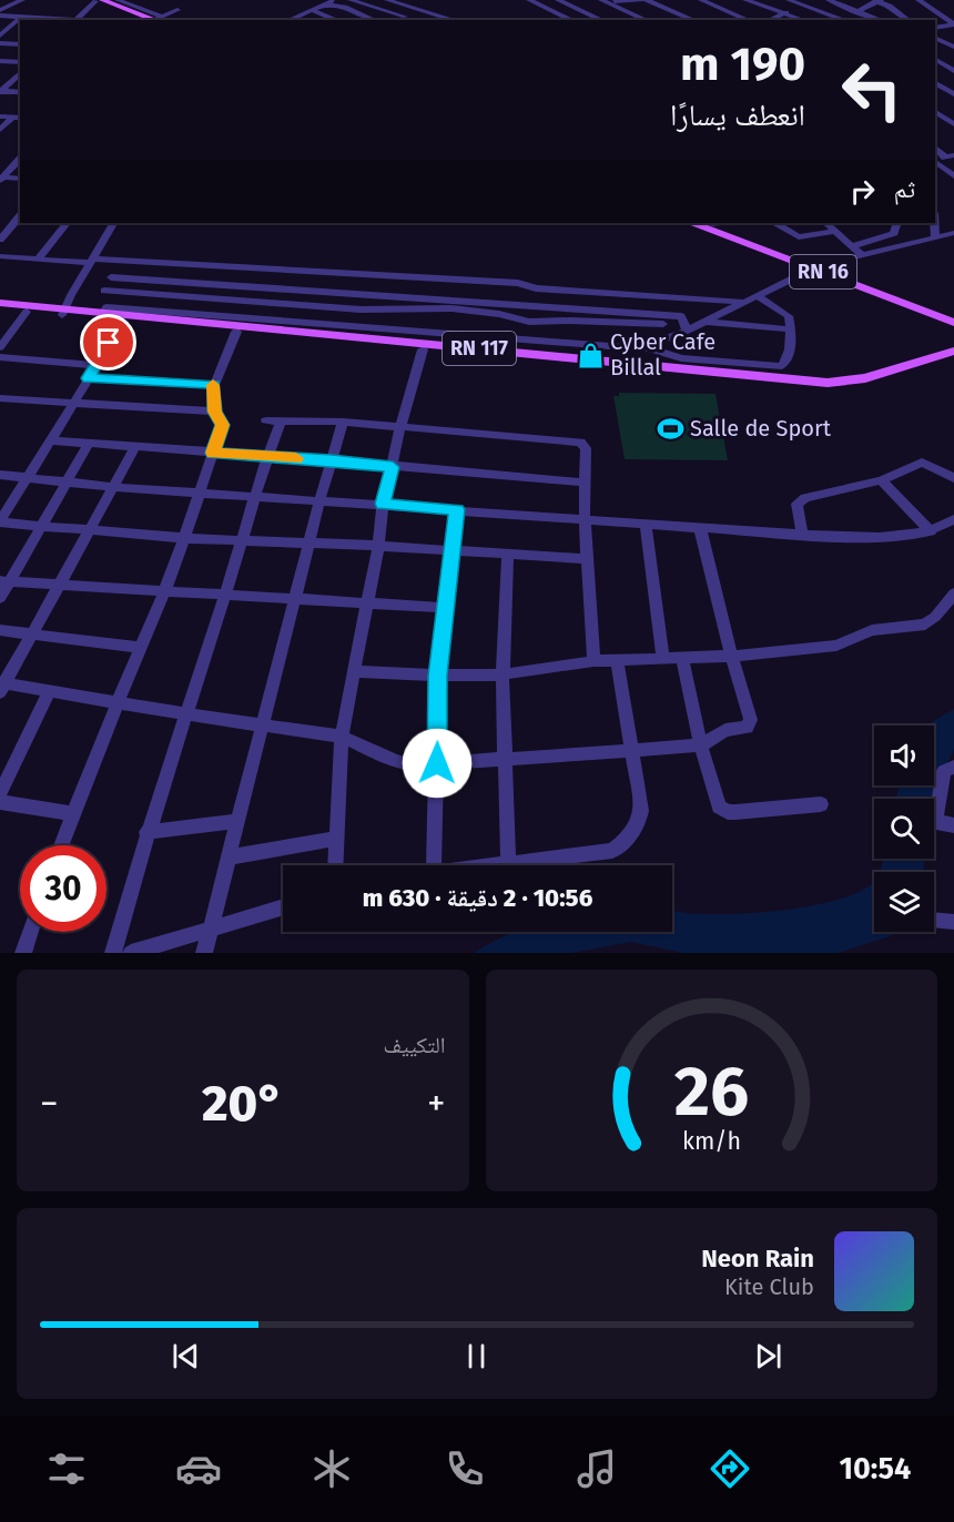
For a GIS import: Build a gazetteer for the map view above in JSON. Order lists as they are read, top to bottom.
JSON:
{
  "streets": {
    "main road": ["RN 16", "RN 117"]
  },
  "places": {
    "shop": ["Cyber Cafe Billal"],
    "sports": ["Salle de Sport"]
  },
  "page": {
    "turn": ["190 m", "انعطف يسارًا"],
    "then": "ثم",
    "limit": "30",
    "trip": "10:56 · 2 دقيقة · 630 m",
    "tile": "التكييف",
    "heat": ["−", "20°", "+"],
    "song": ["Neon Rain", "Kite Club"],
    "tabs": "10:54",
    "gauge": ["26", "km/h"]
  }
}
